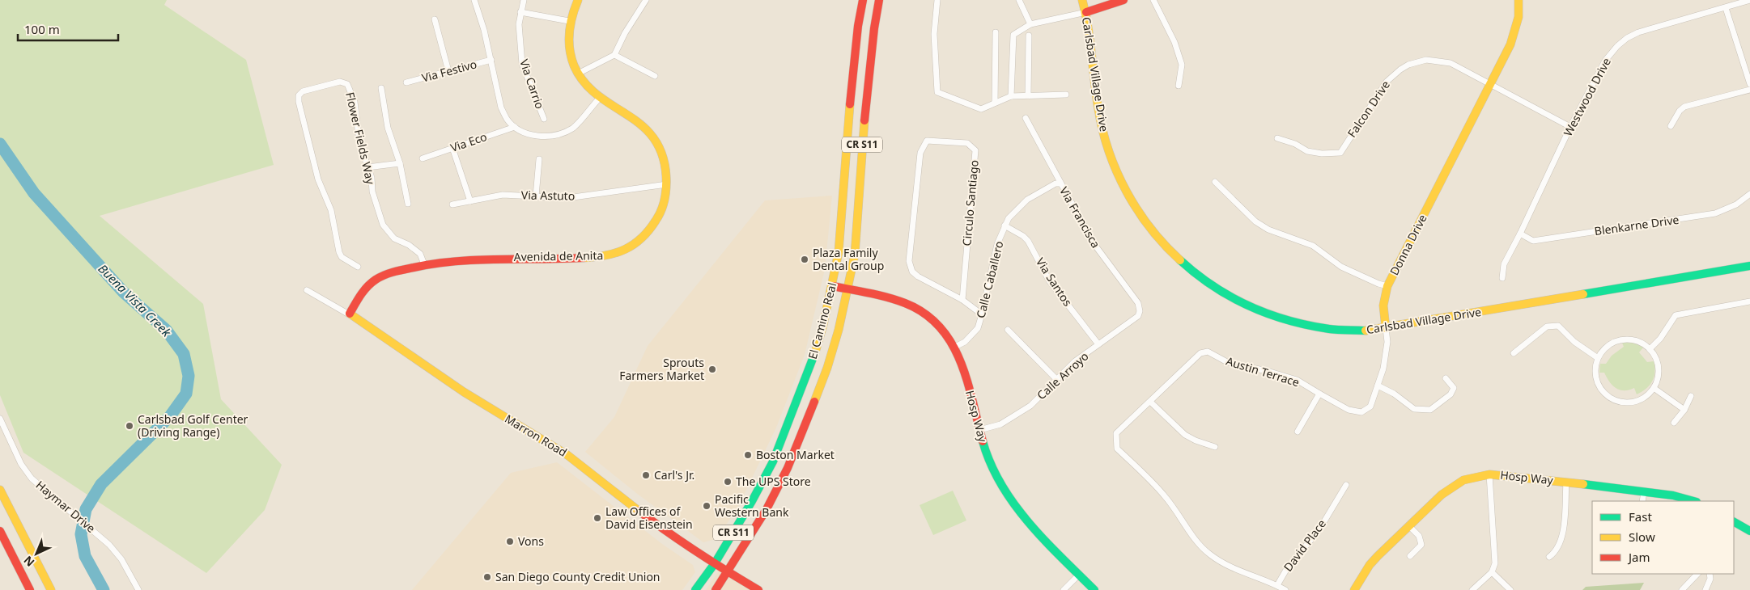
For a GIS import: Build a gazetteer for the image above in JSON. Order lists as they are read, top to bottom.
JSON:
{
  "streets": {
    "main road": [
      "Carlsbad Village Drive",
      "CR S11",
      "Donna Drive",
      "Avenida de Anita",
      "El Camino Real",
      "Hosp Way",
      "Marron Road"
    ],
    "street": [
      "Via Festivo",
      "Via Carrio",
      "Westwood Drive",
      "Falcon Drive",
      "Flower Fields Way",
      "Via Eco",
      "Via Astuto",
      "Circulo Santiago",
      "Via Francisca",
      "Blenkarne Drive",
      "Calle Caballero",
      "Via Santos",
      "Austin Terrace",
      "Calle Arroyo",
      "Haymar Drive",
      "David Place"
    ]
  },
  "crossings": [
    ["Carlsbad Village Drive", "Donna Drive"],
    ["Westwood Drive", "Falcon Drive"],
    ["Westwood Drive", "Blenkarne Drive"],
    ["Falcon Drive", "Donna Drive"],
    ["Flower Fields Way", "Avenida de Anita"],
    ["Via Astuto", "Avenida de Anita"],
    ["Via Francisca", "Calle Caballero"],
    ["Via Francisca", "Calle Arroyo"],
    ["Donna Drive", "Austin Terrace"],
    ["Avenida de Anita", "Marron Road"],
    ["Calle Caballero", "Via Santos"],
    ["Calle Caballero", "Hosp Way"],
    ["Via Santos", "Calle Arroyo"],
    ["El Camino Real", "Hosp Way"],
    ["El Camino Real", "Marron Road"],
    ["Calle Arroyo", "Hosp Way"]
  ],
  "water": ["Buena Vista Creek"],
  "places": [
    "Plaza Family Dental Group",
    "Sprouts Farmers Market",
    "Carlsbad Golf Center (Driving Range)",
    "Boston Market",
    "Carl's Jr.",
    "The UPS Store",
    "Pacific Western Bank",
    "Law Offices of David Eisenstein",
    "Vons",
    "San Diego County Credit Union"
  ],
  "legend": ["Fast", "Slow", "Jam"],
  "scale_bar": "100 m",
  "north": "bottom left"
}
